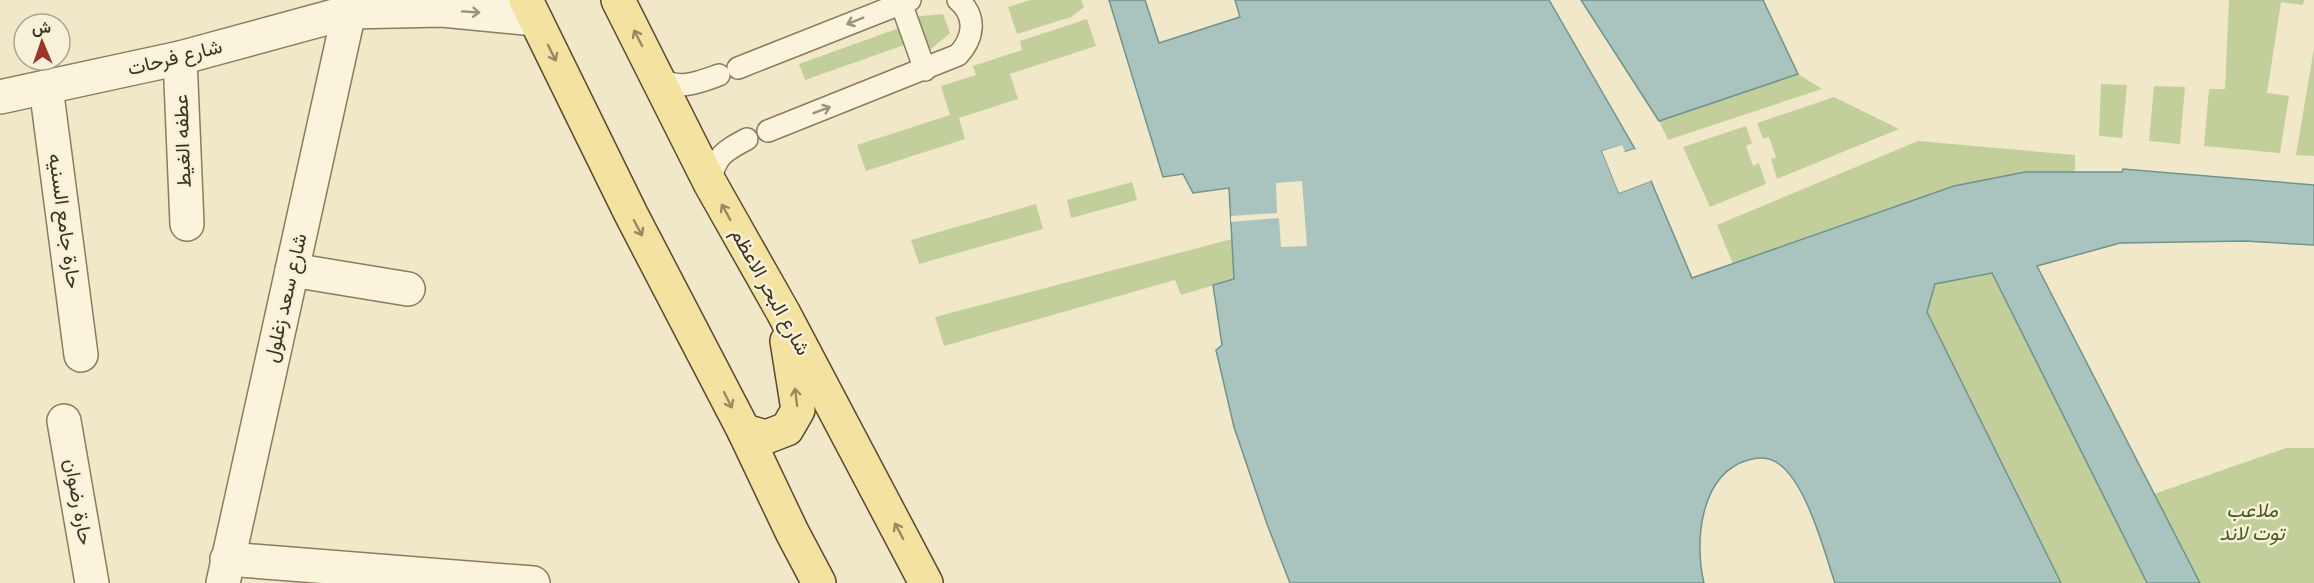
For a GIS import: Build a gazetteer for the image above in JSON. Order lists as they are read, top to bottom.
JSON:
{
  "streets": {
    "main road": ["شارع البحر الاعظم"],
    "street": [
      "شارع فرحات",
      "عطفه الغيط",
      "حارة جامع السنيه",
      "شارع سعد زغلول",
      "حارة رضوان"
    ]
  },
  "crossings": [
    ["شارع فرحات", "عطفه الغيط"],
    ["شارع فرحات", "حارة جامع السنيه"],
    ["شارع فرحات", "شارع سعد زغلول"]
  ],
  "parks": ["ملاعب توت لاند"],
  "north": "top"
}
